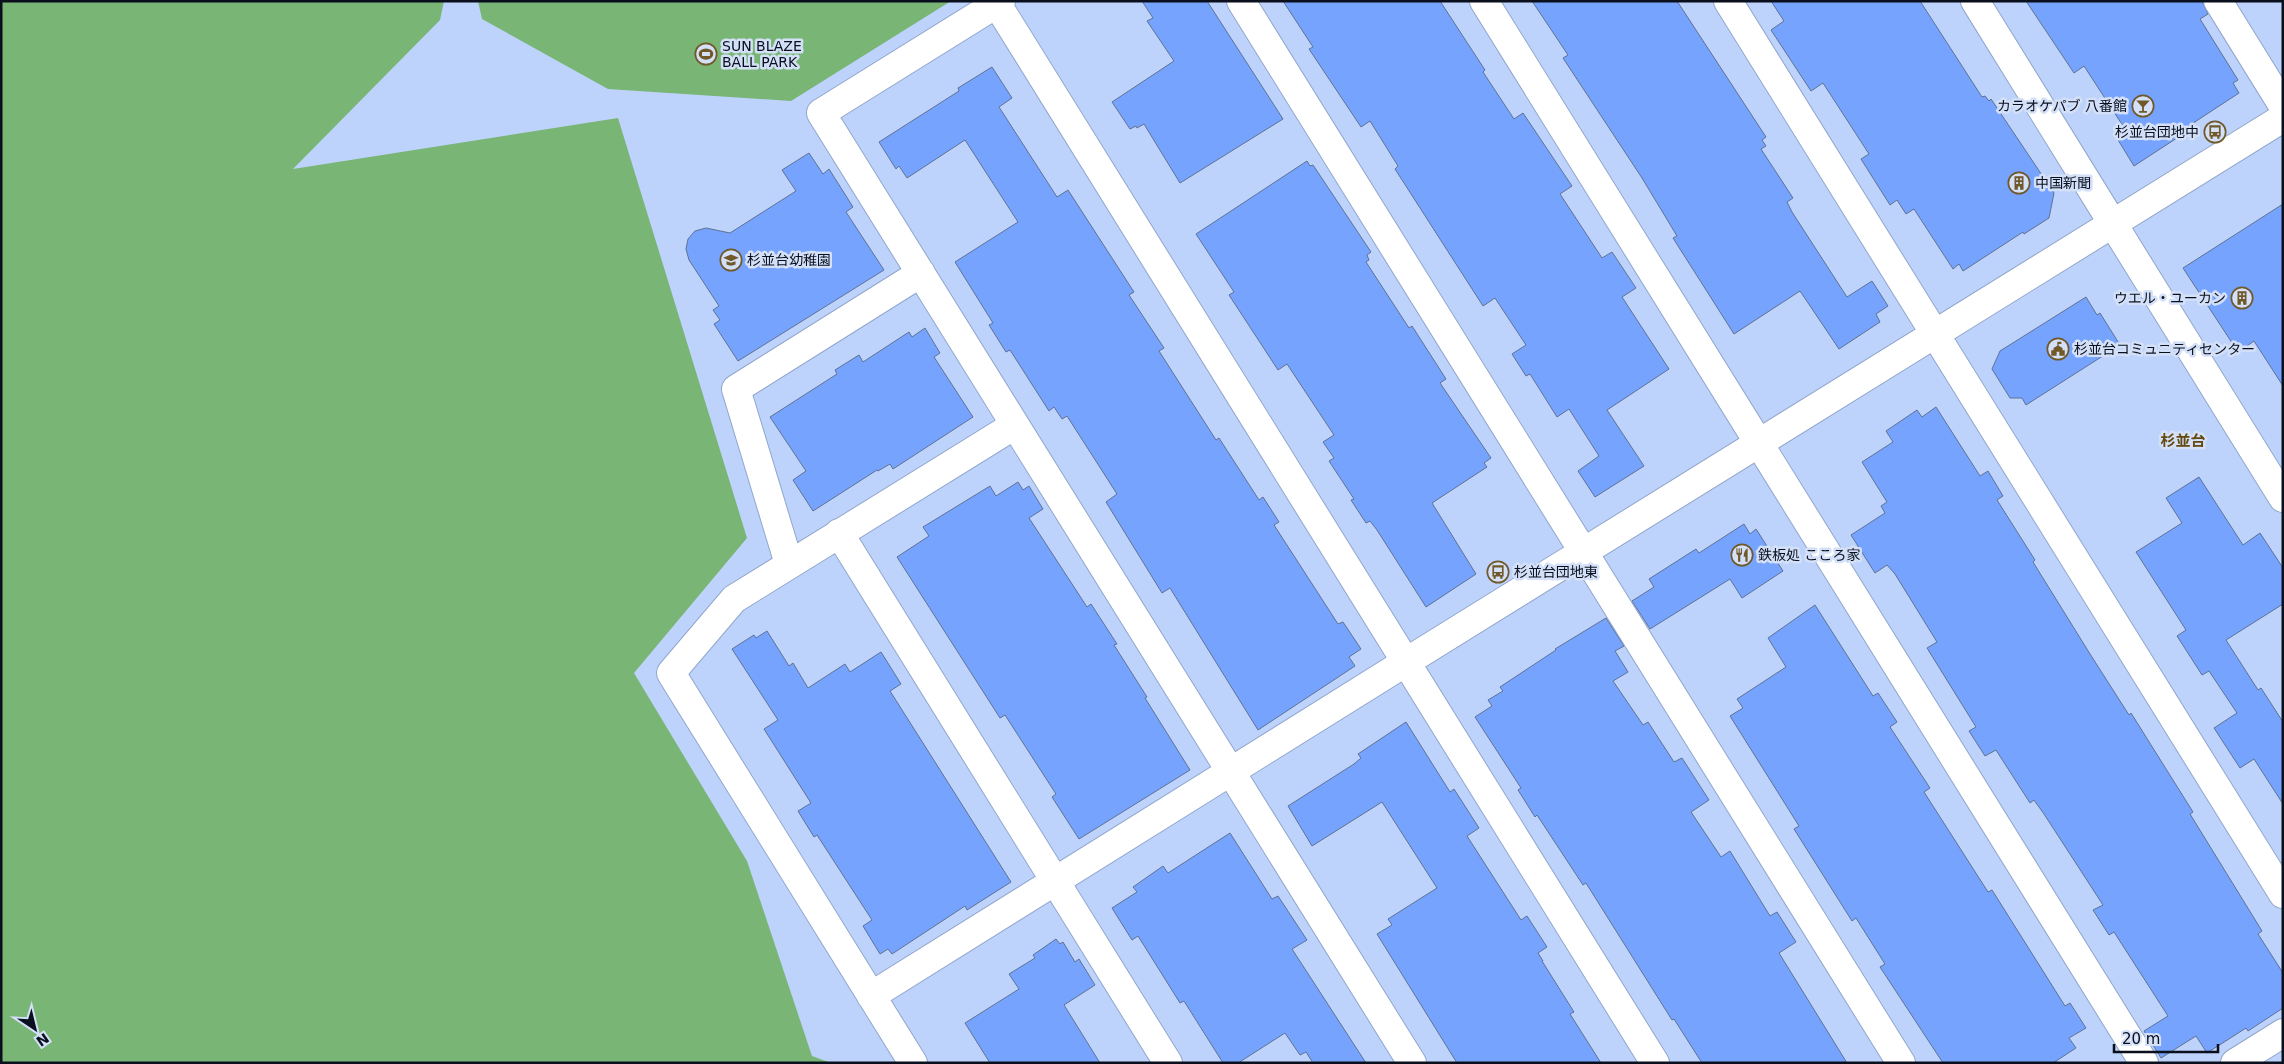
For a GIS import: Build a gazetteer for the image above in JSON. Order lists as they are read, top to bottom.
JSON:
{
  "districts": ["杉並台"],
  "places": {
    "sports": ["SUN BLAZE BALL PARK"],
    "bar": ["カラオケパブ 八番館"],
    "bus stop": ["杉並台団地中", "杉並台団地東"],
    "building": ["中国新聞", "ウエル・ユーカン"],
    "school or university": ["杉並台幼稚園"],
    "public building": ["杉並台コミュニティセンター"],
    "restaurant": ["鉄板処 こころ家"]
  },
  "scale_bar": "20 m",
  "north": "bottom right"
}
